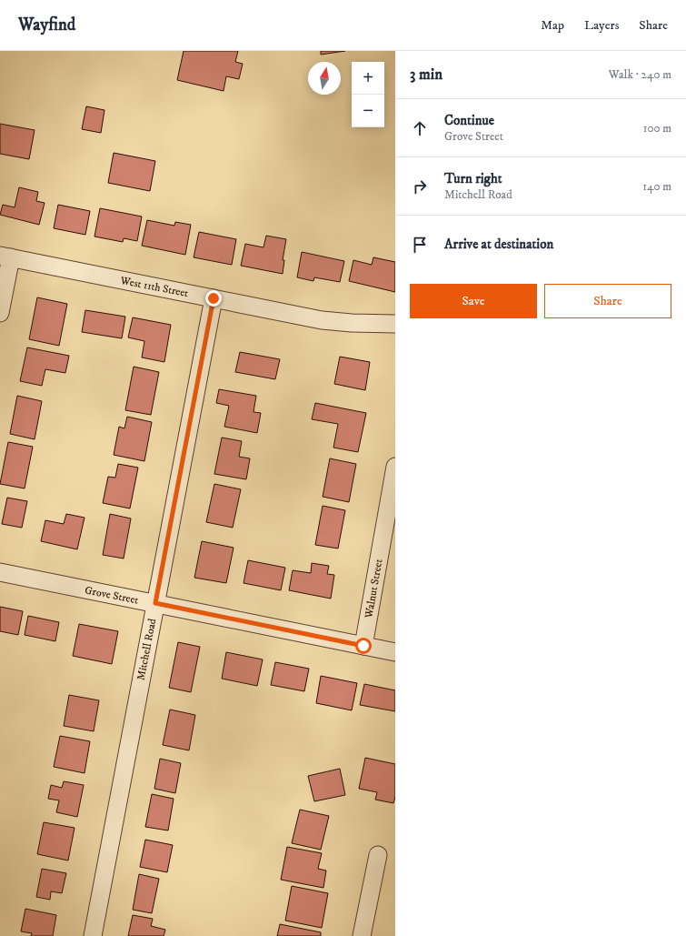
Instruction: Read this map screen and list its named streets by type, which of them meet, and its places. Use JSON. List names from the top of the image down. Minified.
{"streets":{"street":["West 11th Street","Walnut Street","Grove Street","Mitchell Road"]},"crossings":[["West 11th Street","Mitchell Road"],["Walnut Street","Grove Street"],["Grove Street","Mitchell Road"]],"north":"top","page":{"header":"Wayfind","nav":["Map","Layers","Share"],"heading":["3 min","Walk · 240 m"],"map_buttons":["+","−"],"list":[["Continue","Grove Street","100 m"],["Turn right","Mitchell Road","140 m"],"Arrive at destination"],"buttons":["Save","Share"]}}
